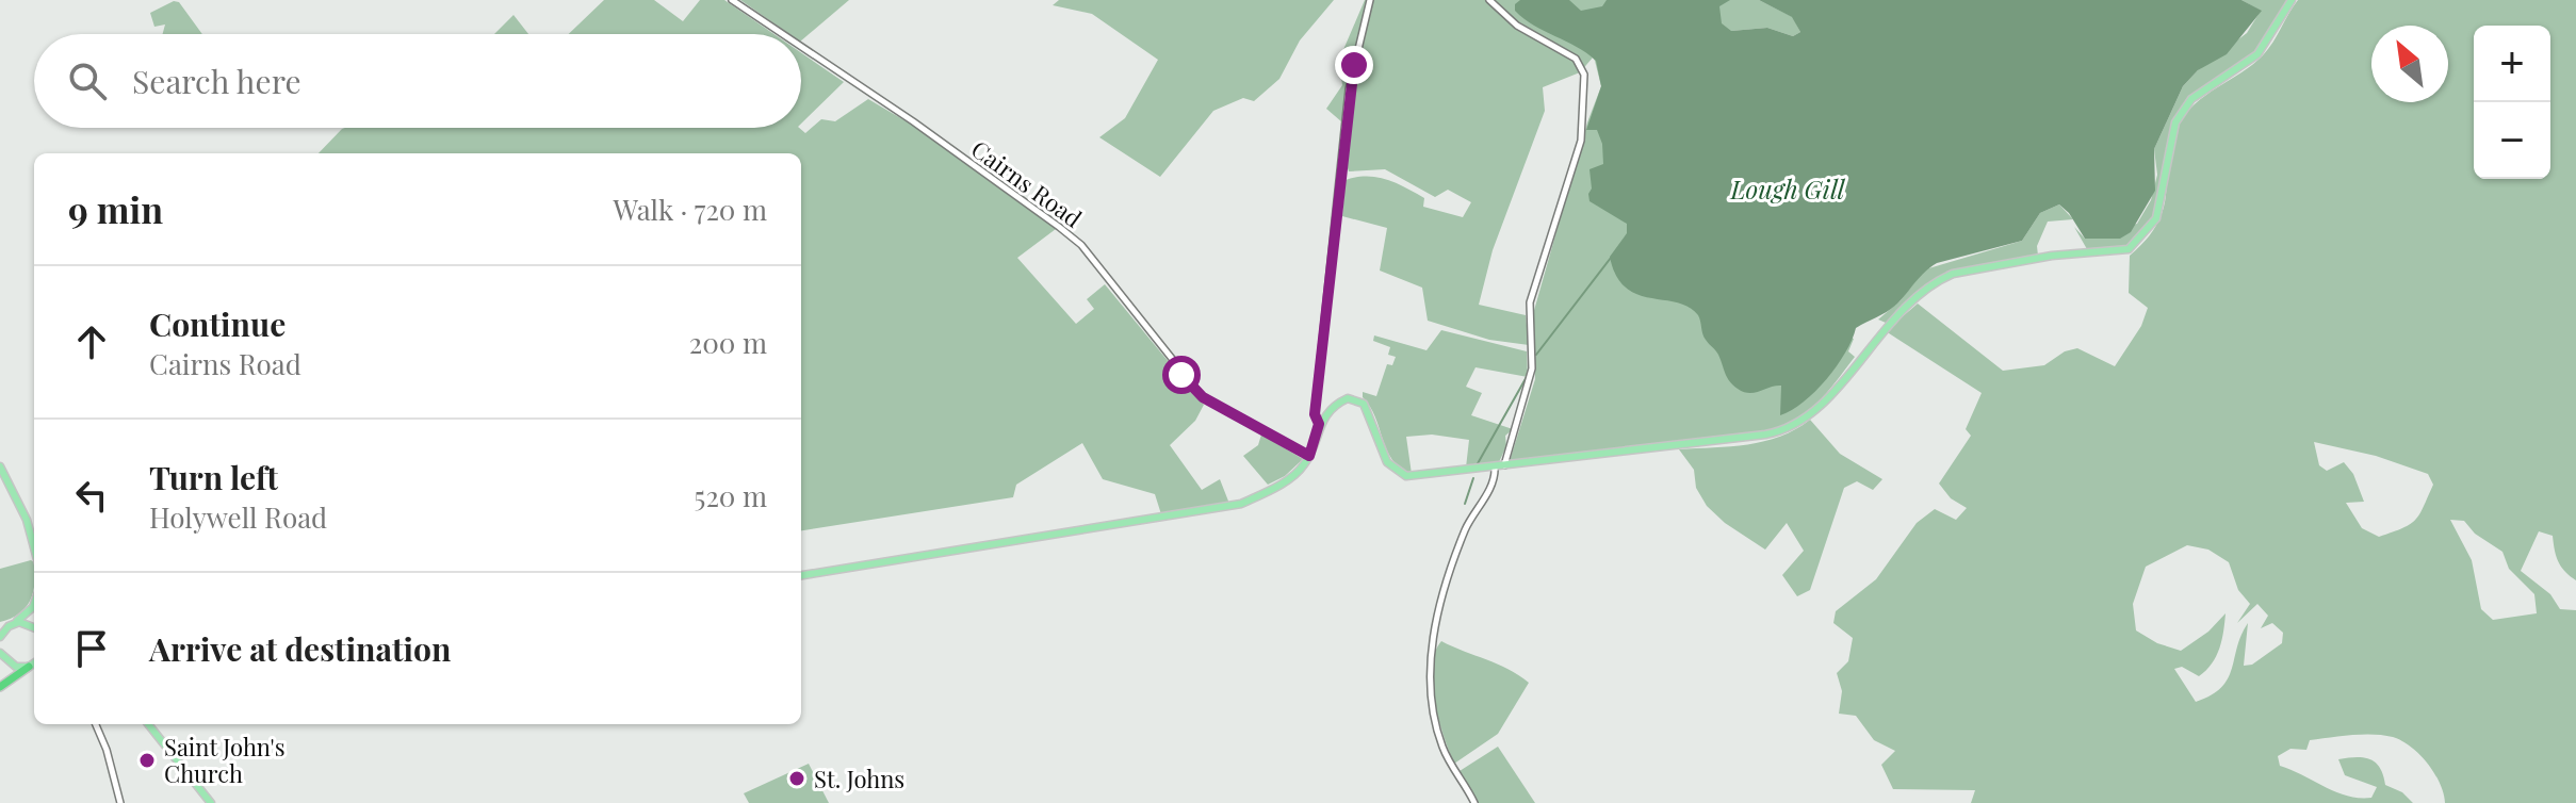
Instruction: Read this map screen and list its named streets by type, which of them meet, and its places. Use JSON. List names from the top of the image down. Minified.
{"streets":{"street":["Cairns Road"]},"water":["Lough Gill"],"places":["Saint John's Church","St. Johns"],"north":"top left","page":{"map_buttons":["+","−"],"search":"Search here","heading":["9 min","Walk · 720 m"],"list":[["Continue","Cairns Road","200 m"],["Turn left","Holywell Road","520 m"],"Arrive at destination"]}}
